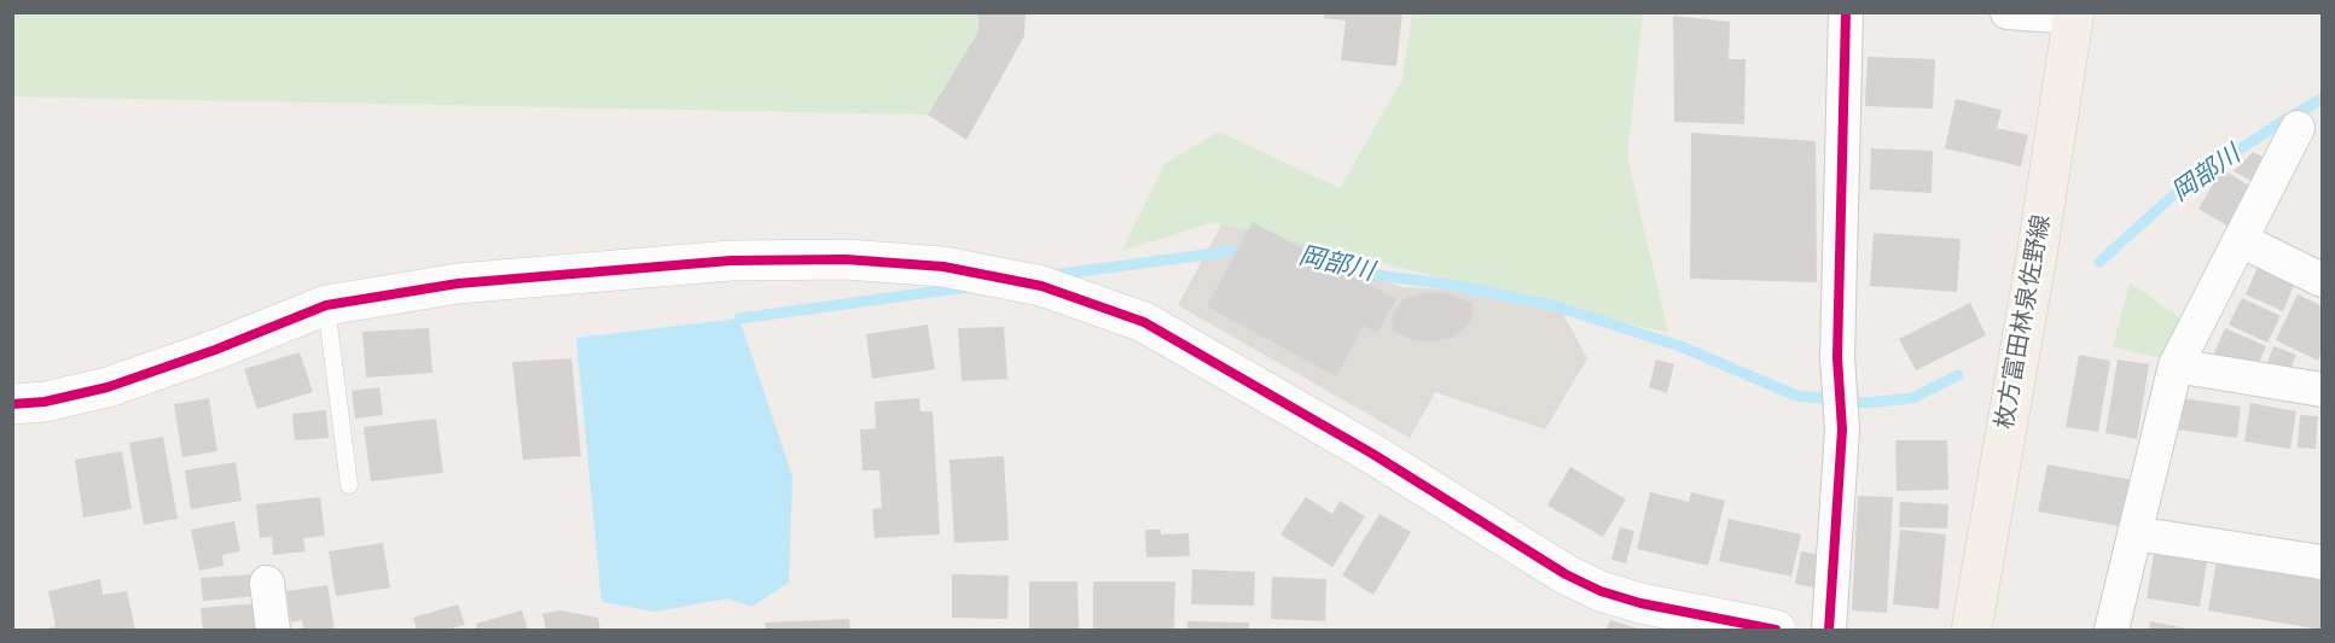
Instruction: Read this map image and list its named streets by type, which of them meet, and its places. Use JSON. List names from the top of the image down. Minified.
{"streets":{"main road":["枚方富田林泉佐野線"]},"water":["岡部川"]}
